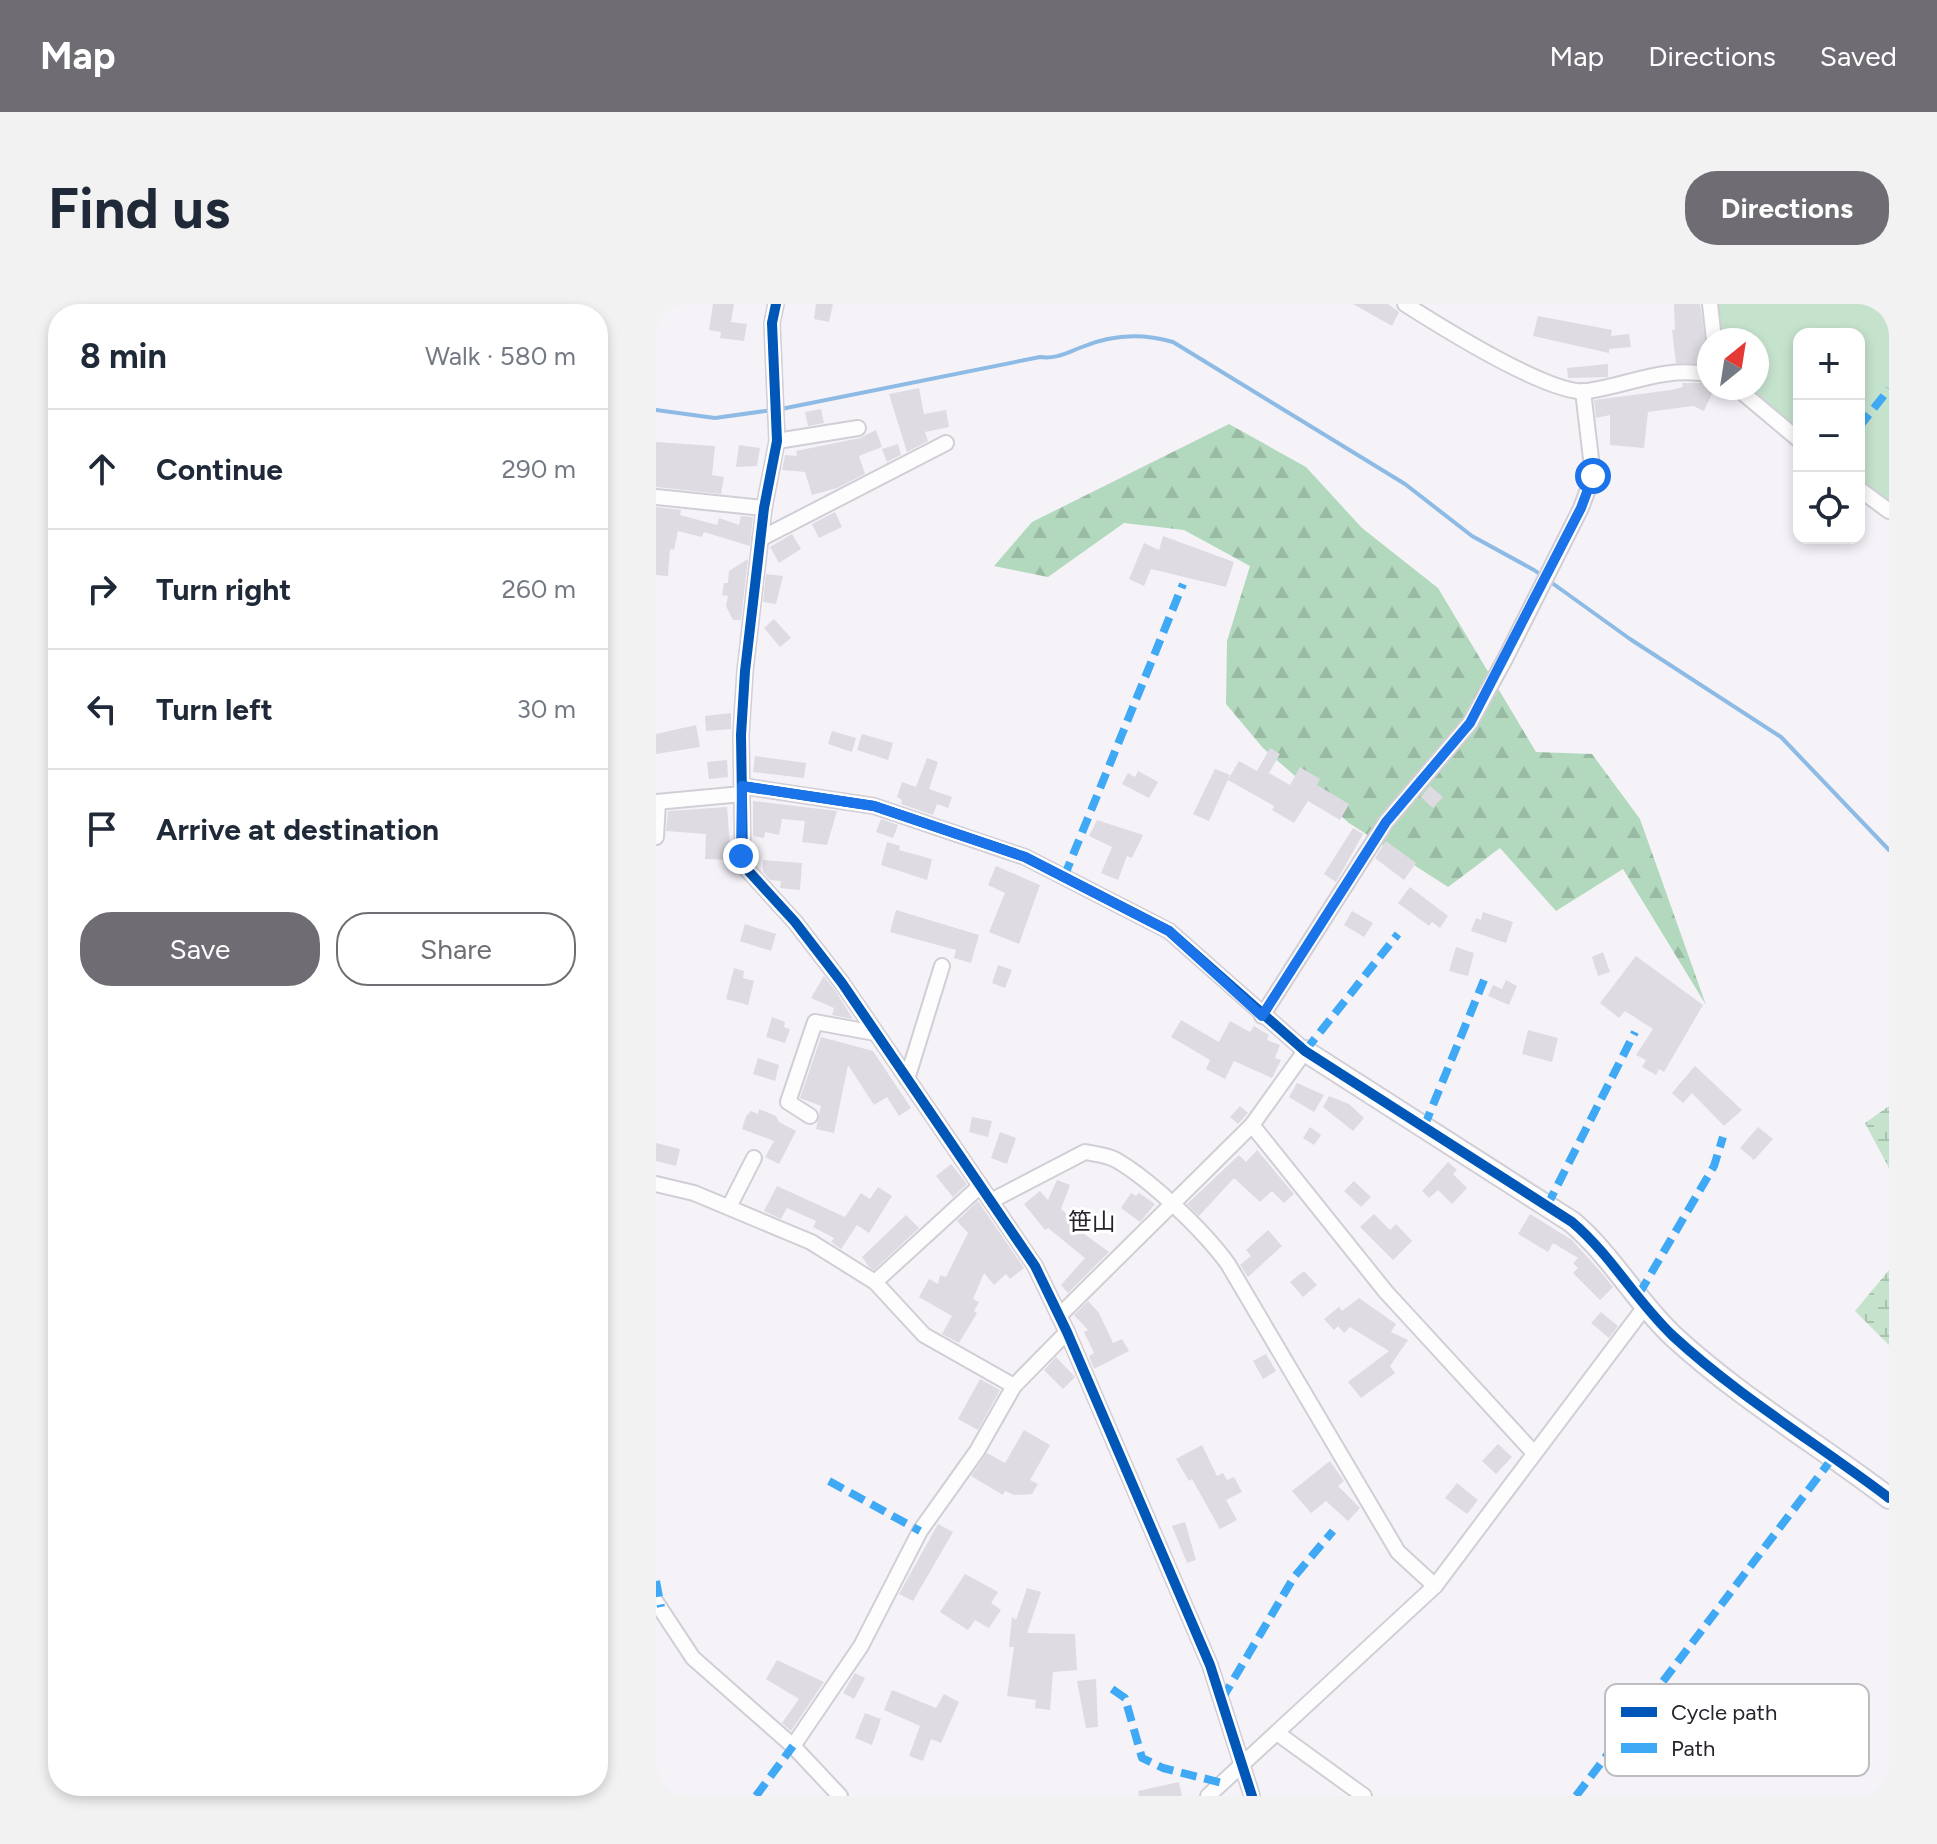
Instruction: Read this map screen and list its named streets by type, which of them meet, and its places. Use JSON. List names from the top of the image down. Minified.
{"districts":["笹山"],"legend":["Cycle path","Path"],"north":"top right","page":{"header":"Map","nav":["Map","Directions","Saved"],"buttons":["Directions",["Save","Share"]],"title":"Find us","heading":["8 min","Walk · 580 m"],"map_buttons":["+","−"],"list":[["Continue","290 m"],["Turn right","260 m"],["Turn left","30 m"],"Arrive at destination"]}}
